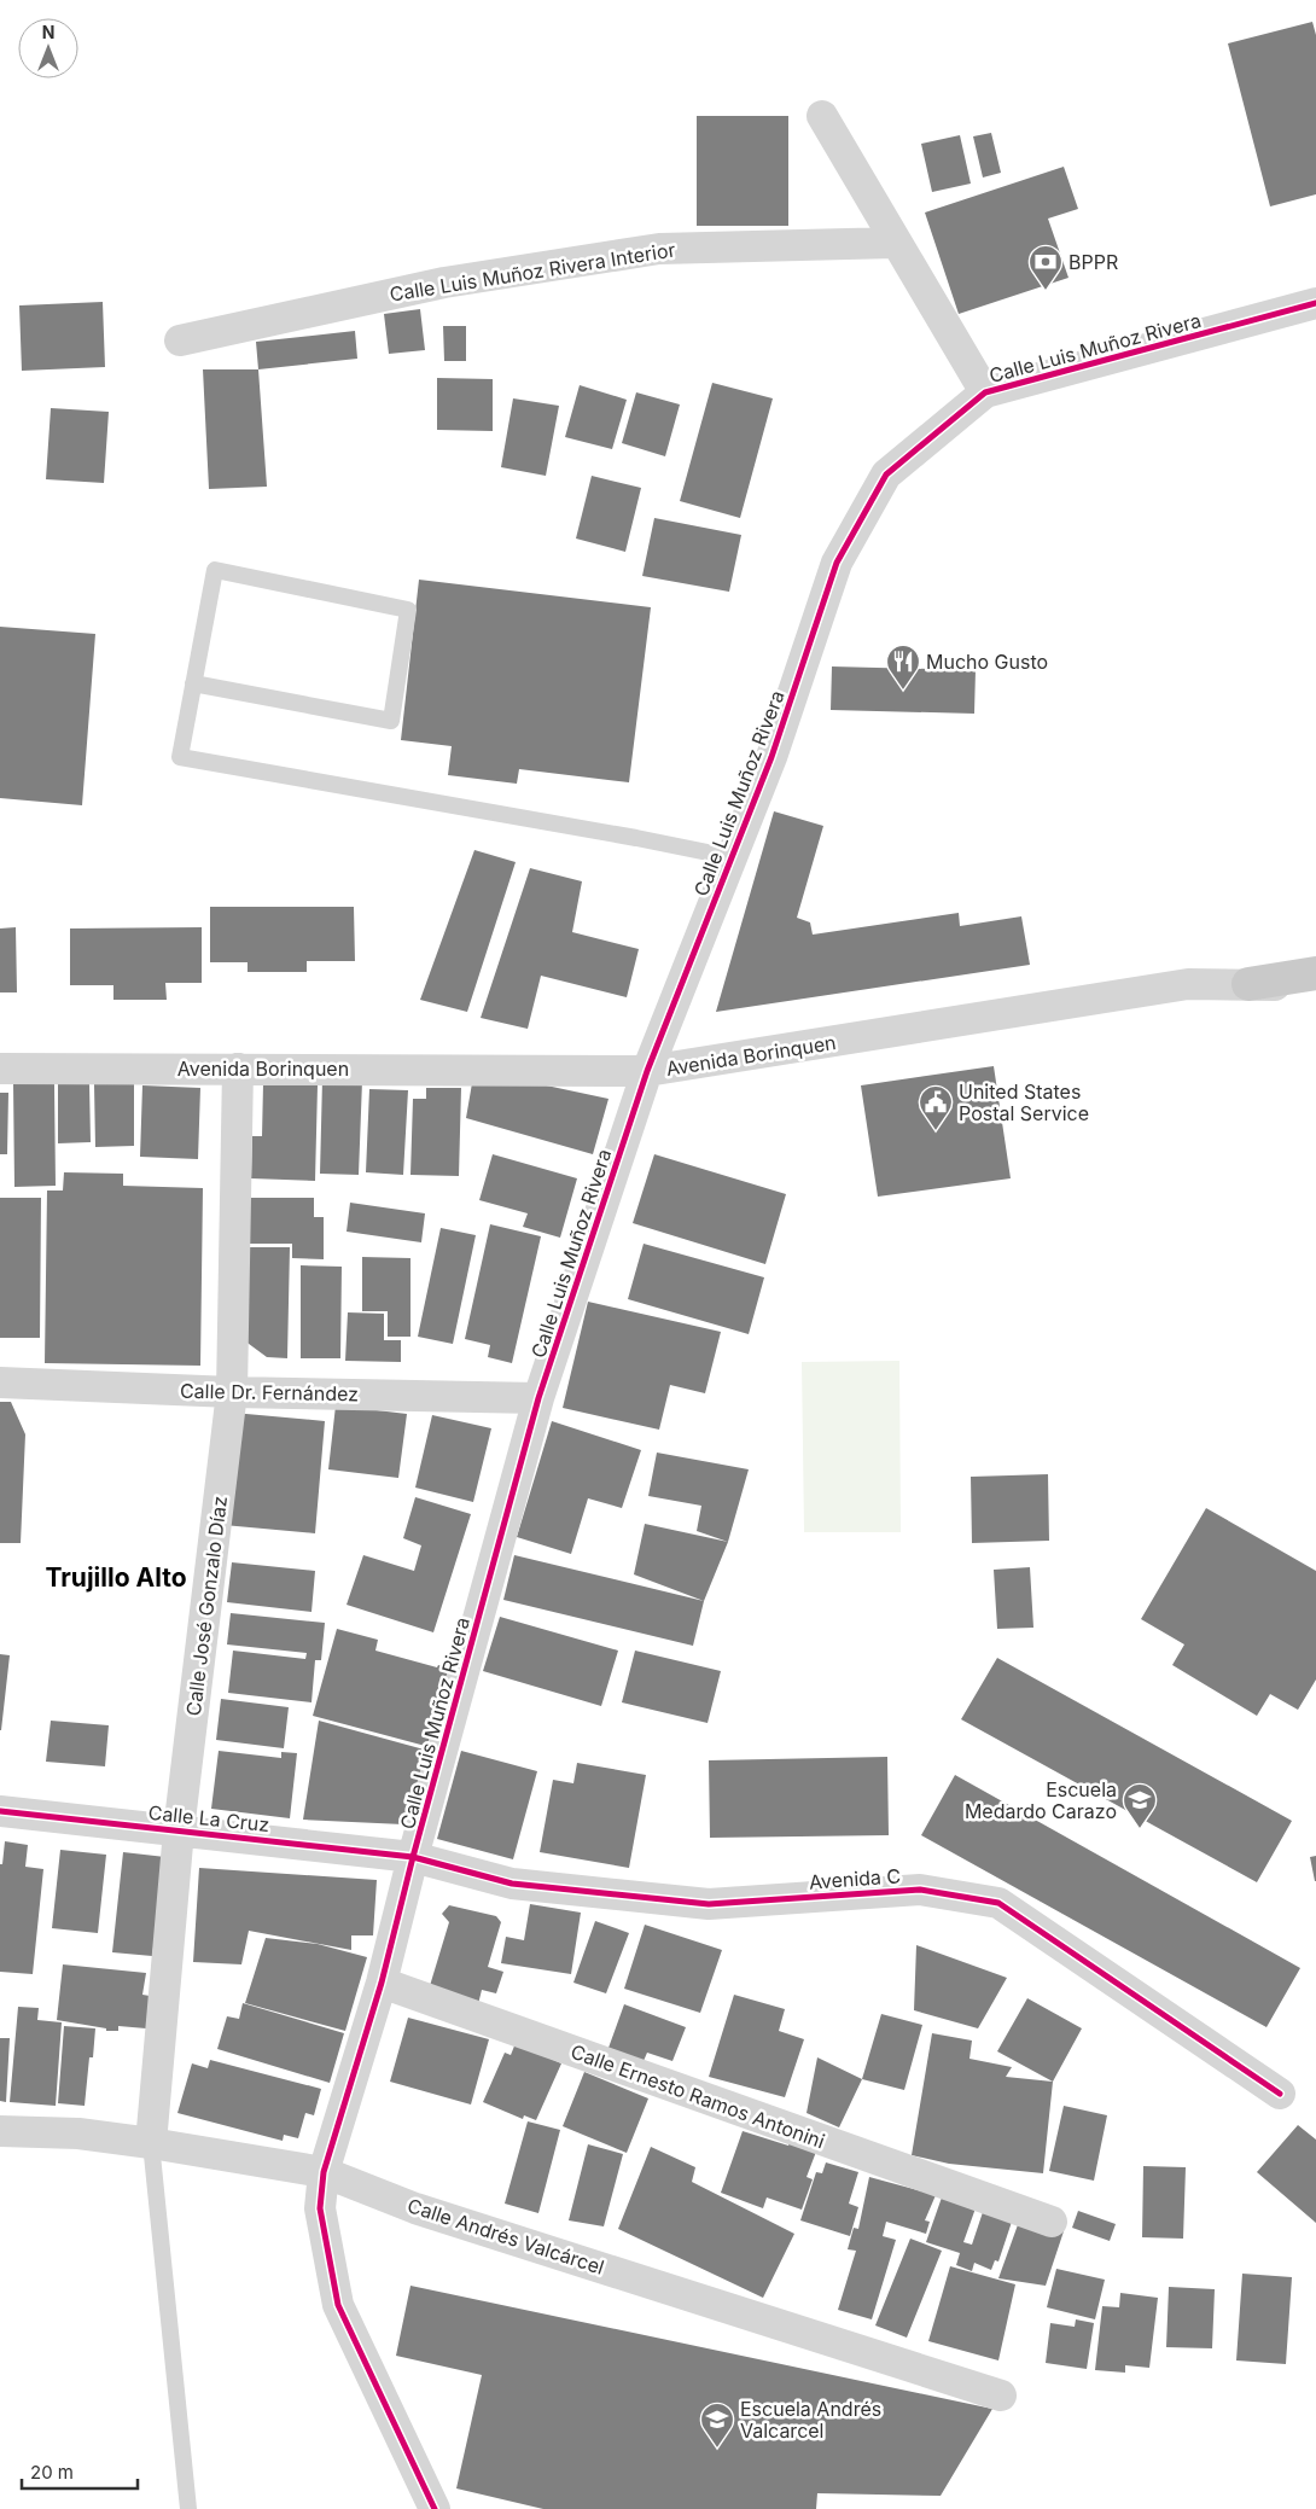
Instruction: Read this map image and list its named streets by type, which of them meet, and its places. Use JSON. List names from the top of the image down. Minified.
{"streets":{"street":["Calle Luis Muñoz Rivera Interior","Calle Luis Muñoz Rivera","Avenida Borinquen","Calle Dr. Fernández","Calle José Gonzalo Díaz","Calle La Cruz","Avenida C","Calle Ernesto Ramos Antonini","Calle Andrés Valcárcel"]},"crossings":[["Calle Luis Muñoz Rivera","Avenida Borinquen"],["Calle Luis Muñoz Rivera","Calle Dr. Fernández"],["Calle Luis Muñoz Rivera","Calle La Cruz"],["Calle Luis Muñoz Rivera","Avenida C"],["Calle Luis Muñoz Rivera","Calle Ernesto Ramos Antonini"],["Calle Luis Muñoz Rivera","Calle Andrés Valcárcel"],["Avenida Borinquen","Calle José Gonzalo Díaz"],["Calle Dr. Fernández","Calle José Gonzalo Díaz"],["Calle José Gonzalo Díaz","Calle La Cruz"],["Calle José Gonzalo Díaz","Calle Andrés Valcárcel"],["Calle La Cruz","Avenida C"]],"districts":["Trujillo Alto"],"places":{"bank":["BPPR"],"restaurant":["Mucho Gusto"],"public building":["United States Postal Service"],"school or university":["Escuela Medardo Carazo","Escuela Andrés Valcarcel"]},"scale_bar":"20 m","north":"top"}
